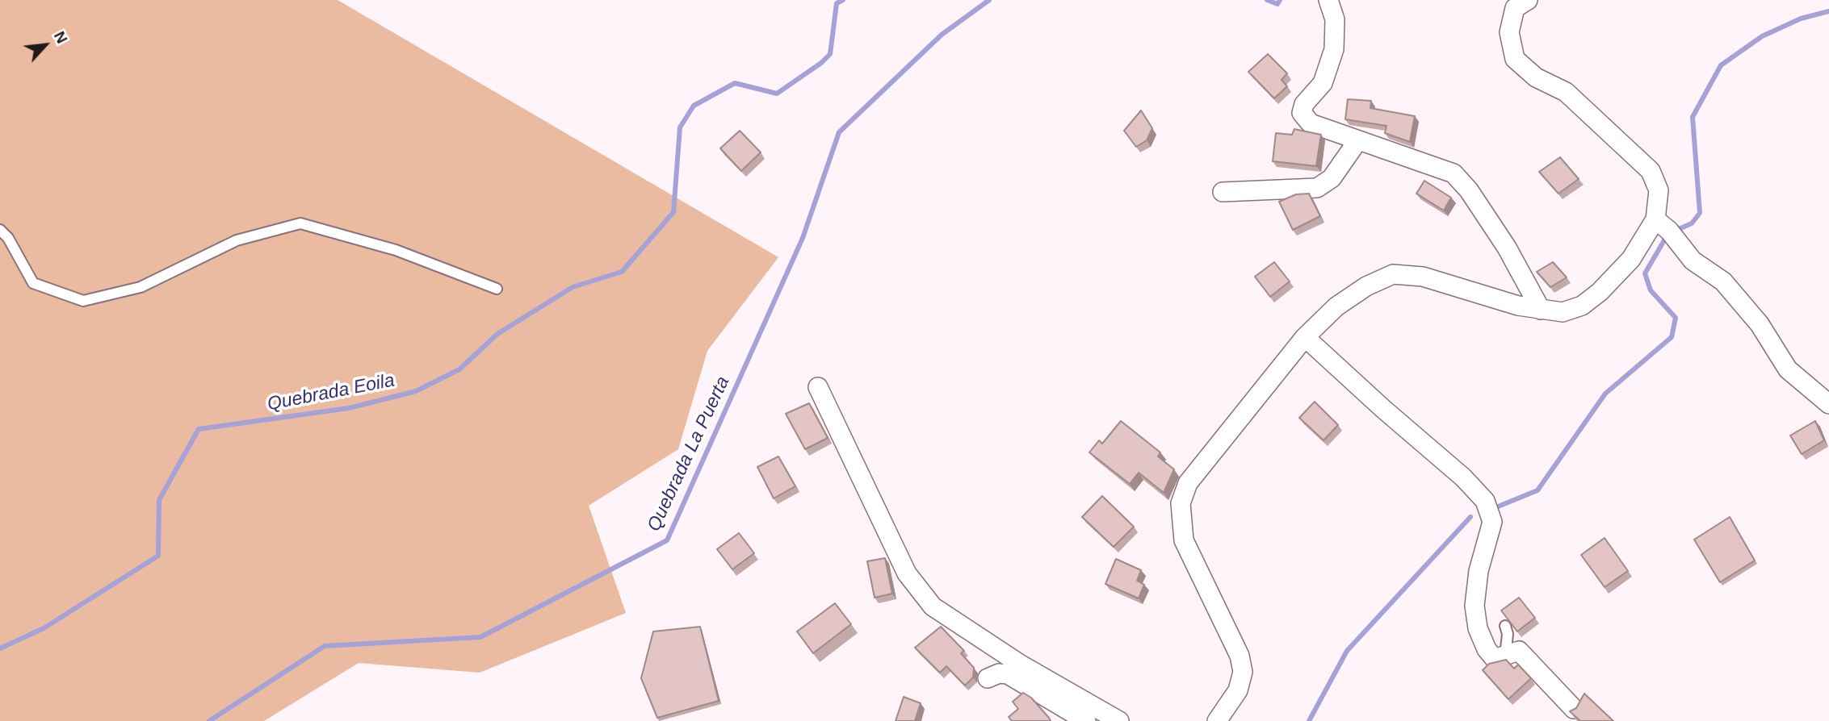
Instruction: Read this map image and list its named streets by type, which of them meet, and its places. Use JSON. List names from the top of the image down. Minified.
{"water":["Quebrada Eoila","Quebrada La Puerta"],"north":"top right"}
